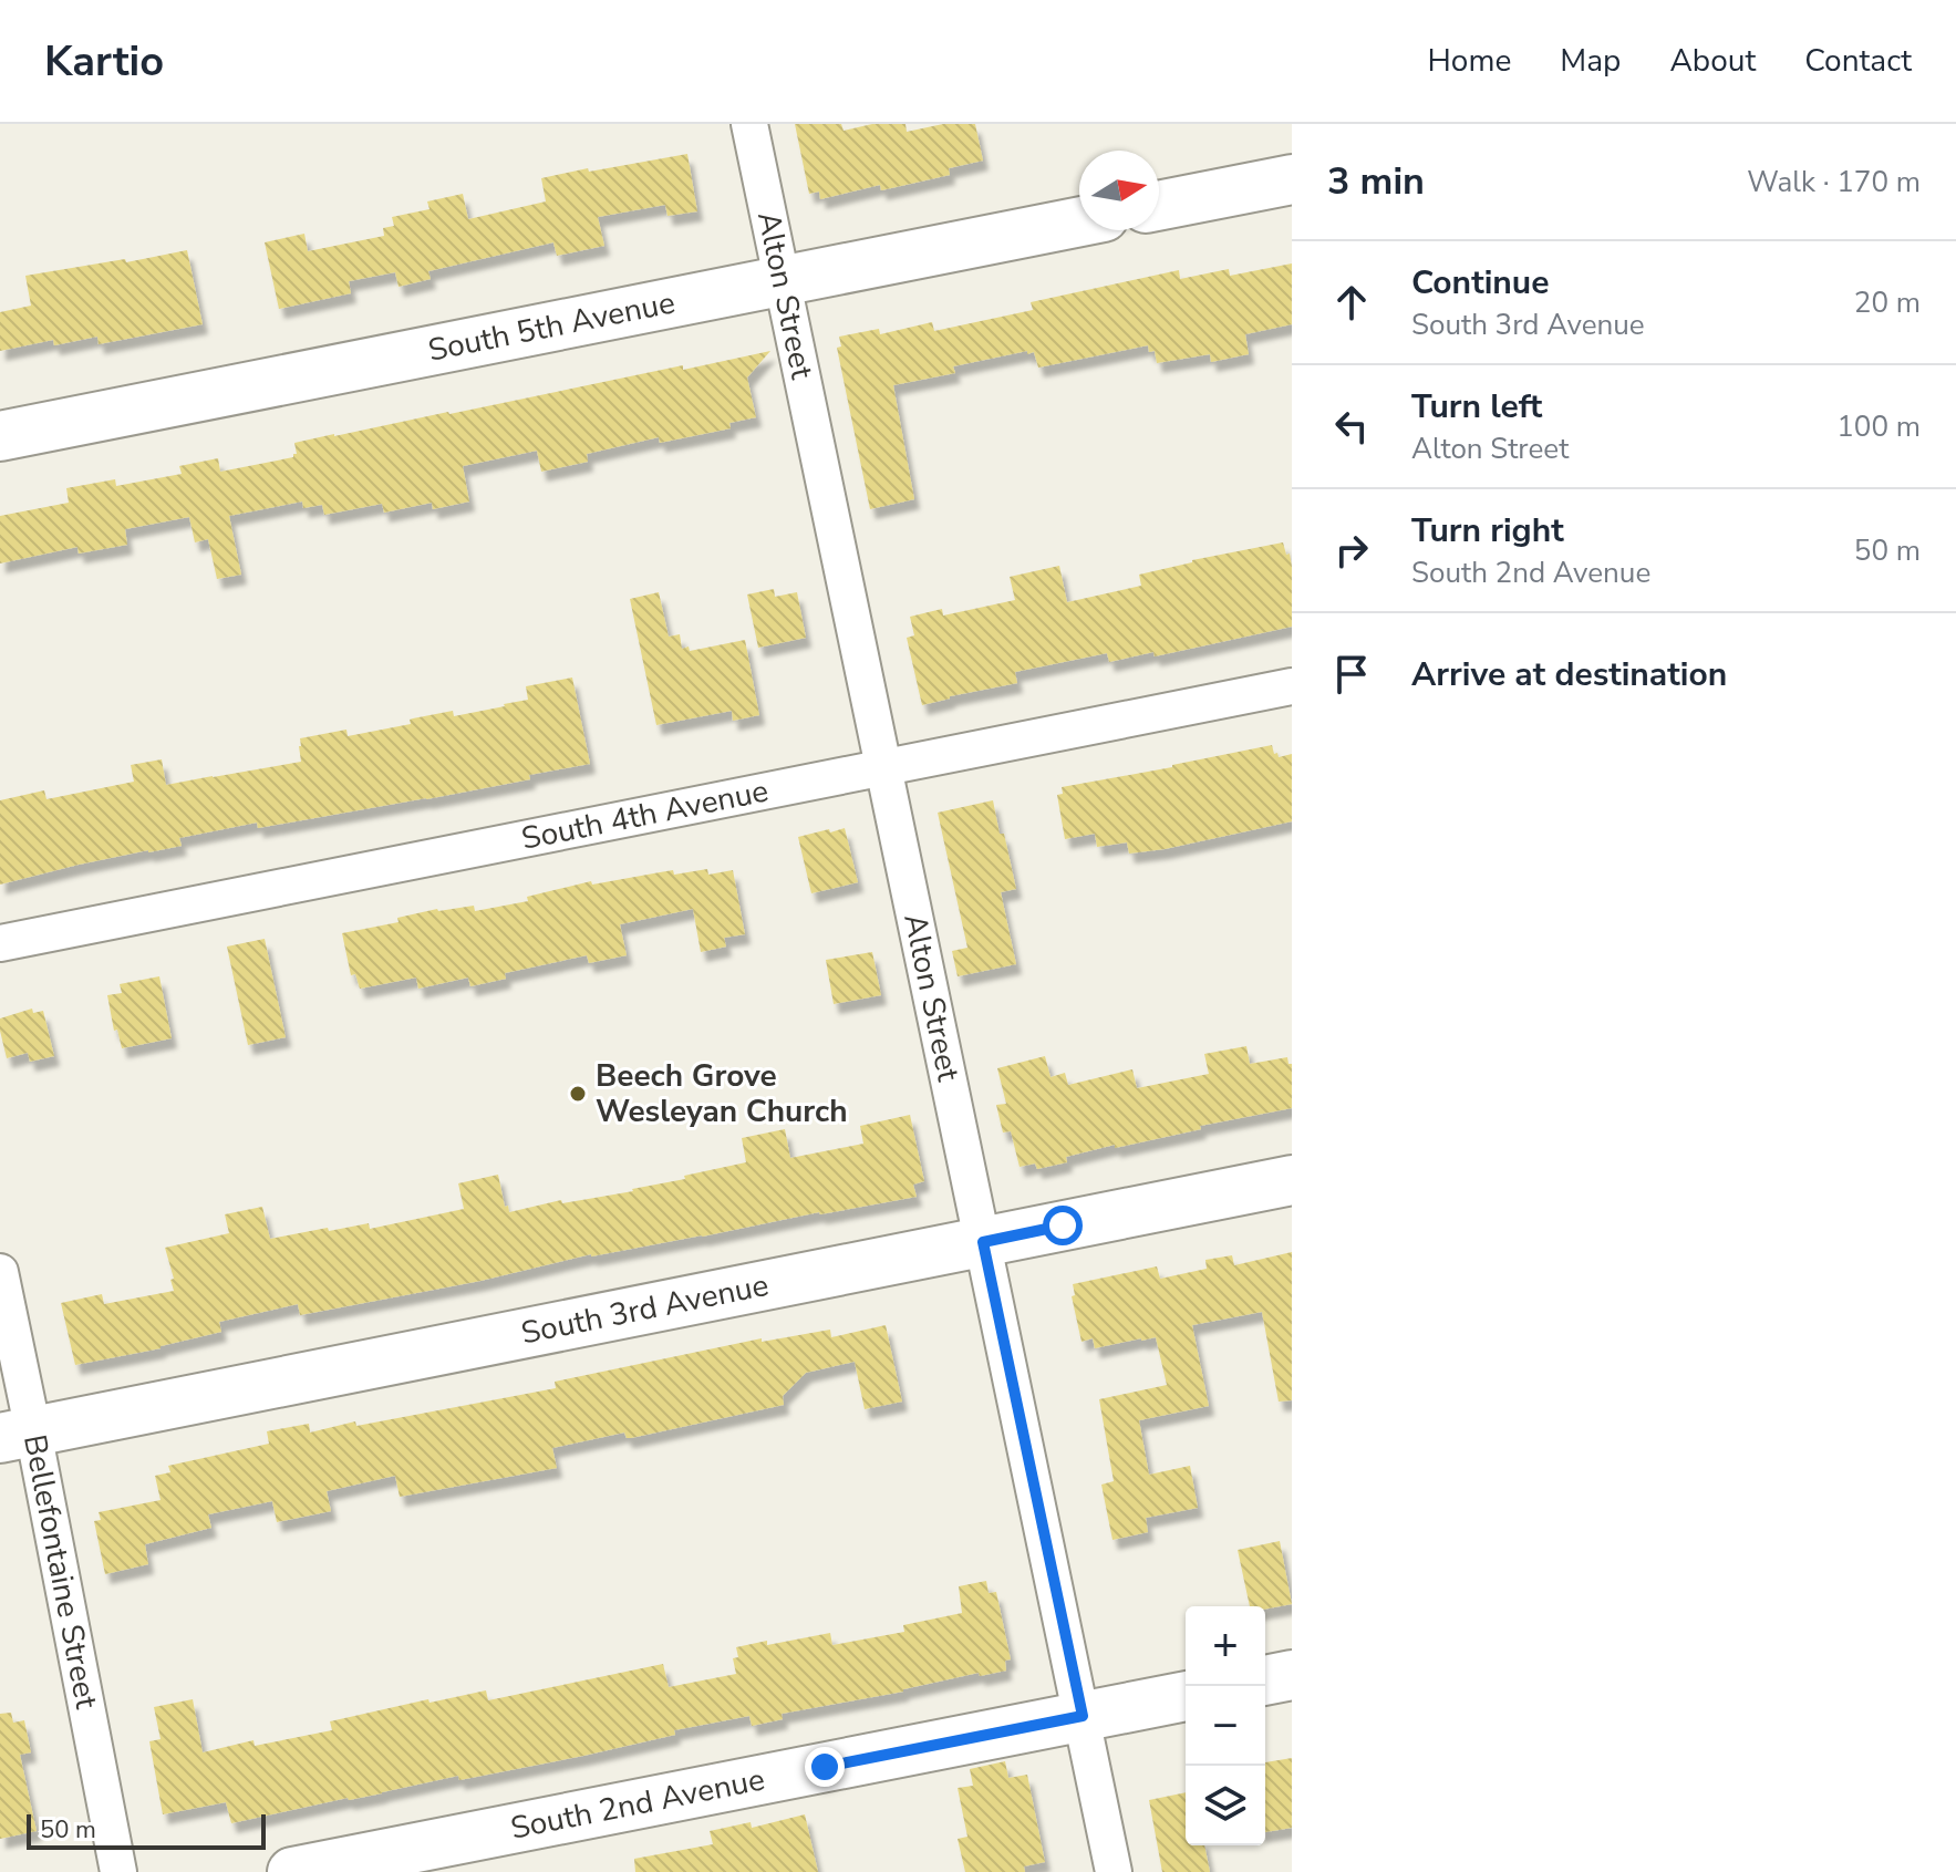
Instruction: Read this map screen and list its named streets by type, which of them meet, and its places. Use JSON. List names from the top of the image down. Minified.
{"streets":{"street":["Alton Street","South 5th Avenue","South 4th Avenue","South 3rd Avenue","Bellefontaine Street","South 2nd Avenue"]},"crossings":[["Alton Street","South 5th Avenue"],["Alton Street","South 4th Avenue"],["Alton Street","South 3rd Avenue"],["Alton Street","South 2nd Avenue"],["South 3rd Avenue","Bellefontaine Street"]],"places":["Beech Grove Wesleyan Church"],"scale_bar":"50 m","north":"right","page":{"header":"Kartio","nav":["Home","Map","About","Contact"],"heading":["3 min","Walk · 170 m"],"list":[["Continue","South 3rd Avenue","20 m"],["Turn left","Alton Street","100 m"],["Turn right","South 2nd Avenue","50 m"],"Arrive at destination"],"map_buttons":["+","−"],"scale":"50 m"}}
